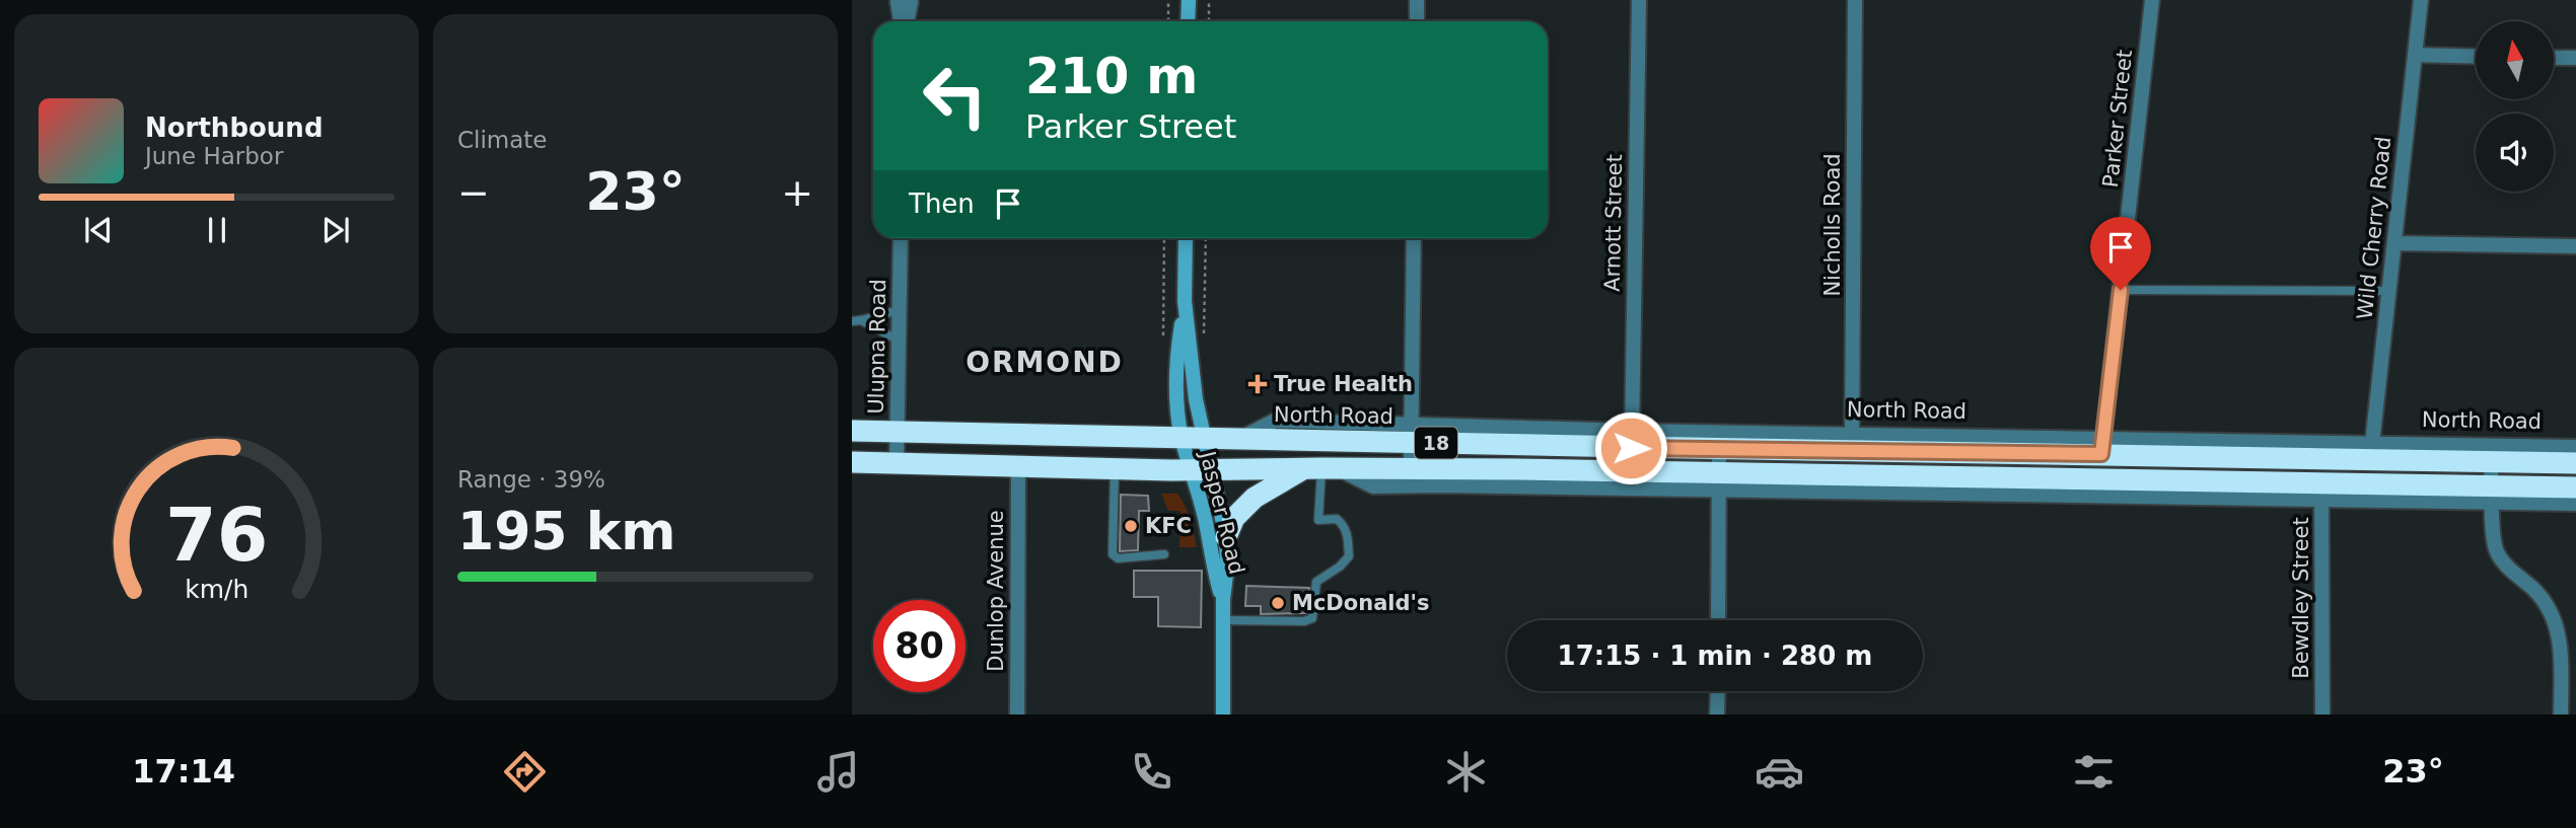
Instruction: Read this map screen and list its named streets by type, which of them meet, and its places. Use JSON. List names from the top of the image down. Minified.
{"streets":{"highway":["North Road","18"],"main road":["Jasper Road"],"street":["Parker Street","Arnott Street","Nicholls Road","Wild Cherry Road","Ulupna Road","Dunlop Avenue","Bewdley Street"]},"crossings":[["Parker Street","North Road"],["Parker Street","18"],["Arnott Street","North Road"],["Nicholls Road","North Road"],["Wild Cherry Road","North Road"],["Ulupna Road","North Road"],["Ulupna Road","18"],["North Road","Jasper Road"],["18","Jasper Road"],["18","Dunlop Avenue"],["18","Bewdley Street"]],"districts":["ORMOND"],"places":{"health":["True Health"],"other":["KFC","McDonald's"]},"north":"top","page":{"tile":["Climate",["Range · 39%","195 km"]],"turn":["210 m","Parker Street"],"song":["Northbound","June Harbor"],"heat":["−","23°","+"],"then":"Then","limit":"80","trip":"17:15 · 1 min · 280 m","tabs":["17:14","23°"],"gauge":["76","km/h"]}}
